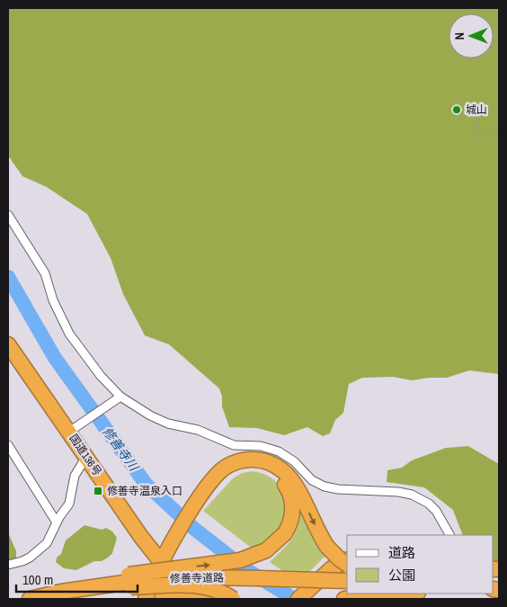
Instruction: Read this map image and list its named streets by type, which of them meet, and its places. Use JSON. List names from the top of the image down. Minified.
{"streets":{"highway":["国道136号","修善寺道路"]},"water":["修善寺川"],"places":{"other":["城山"],"transit":["修善寺温泉入口"]},"legend":["道路","公園"],"scale_bar":"100 m","north":"left"}
